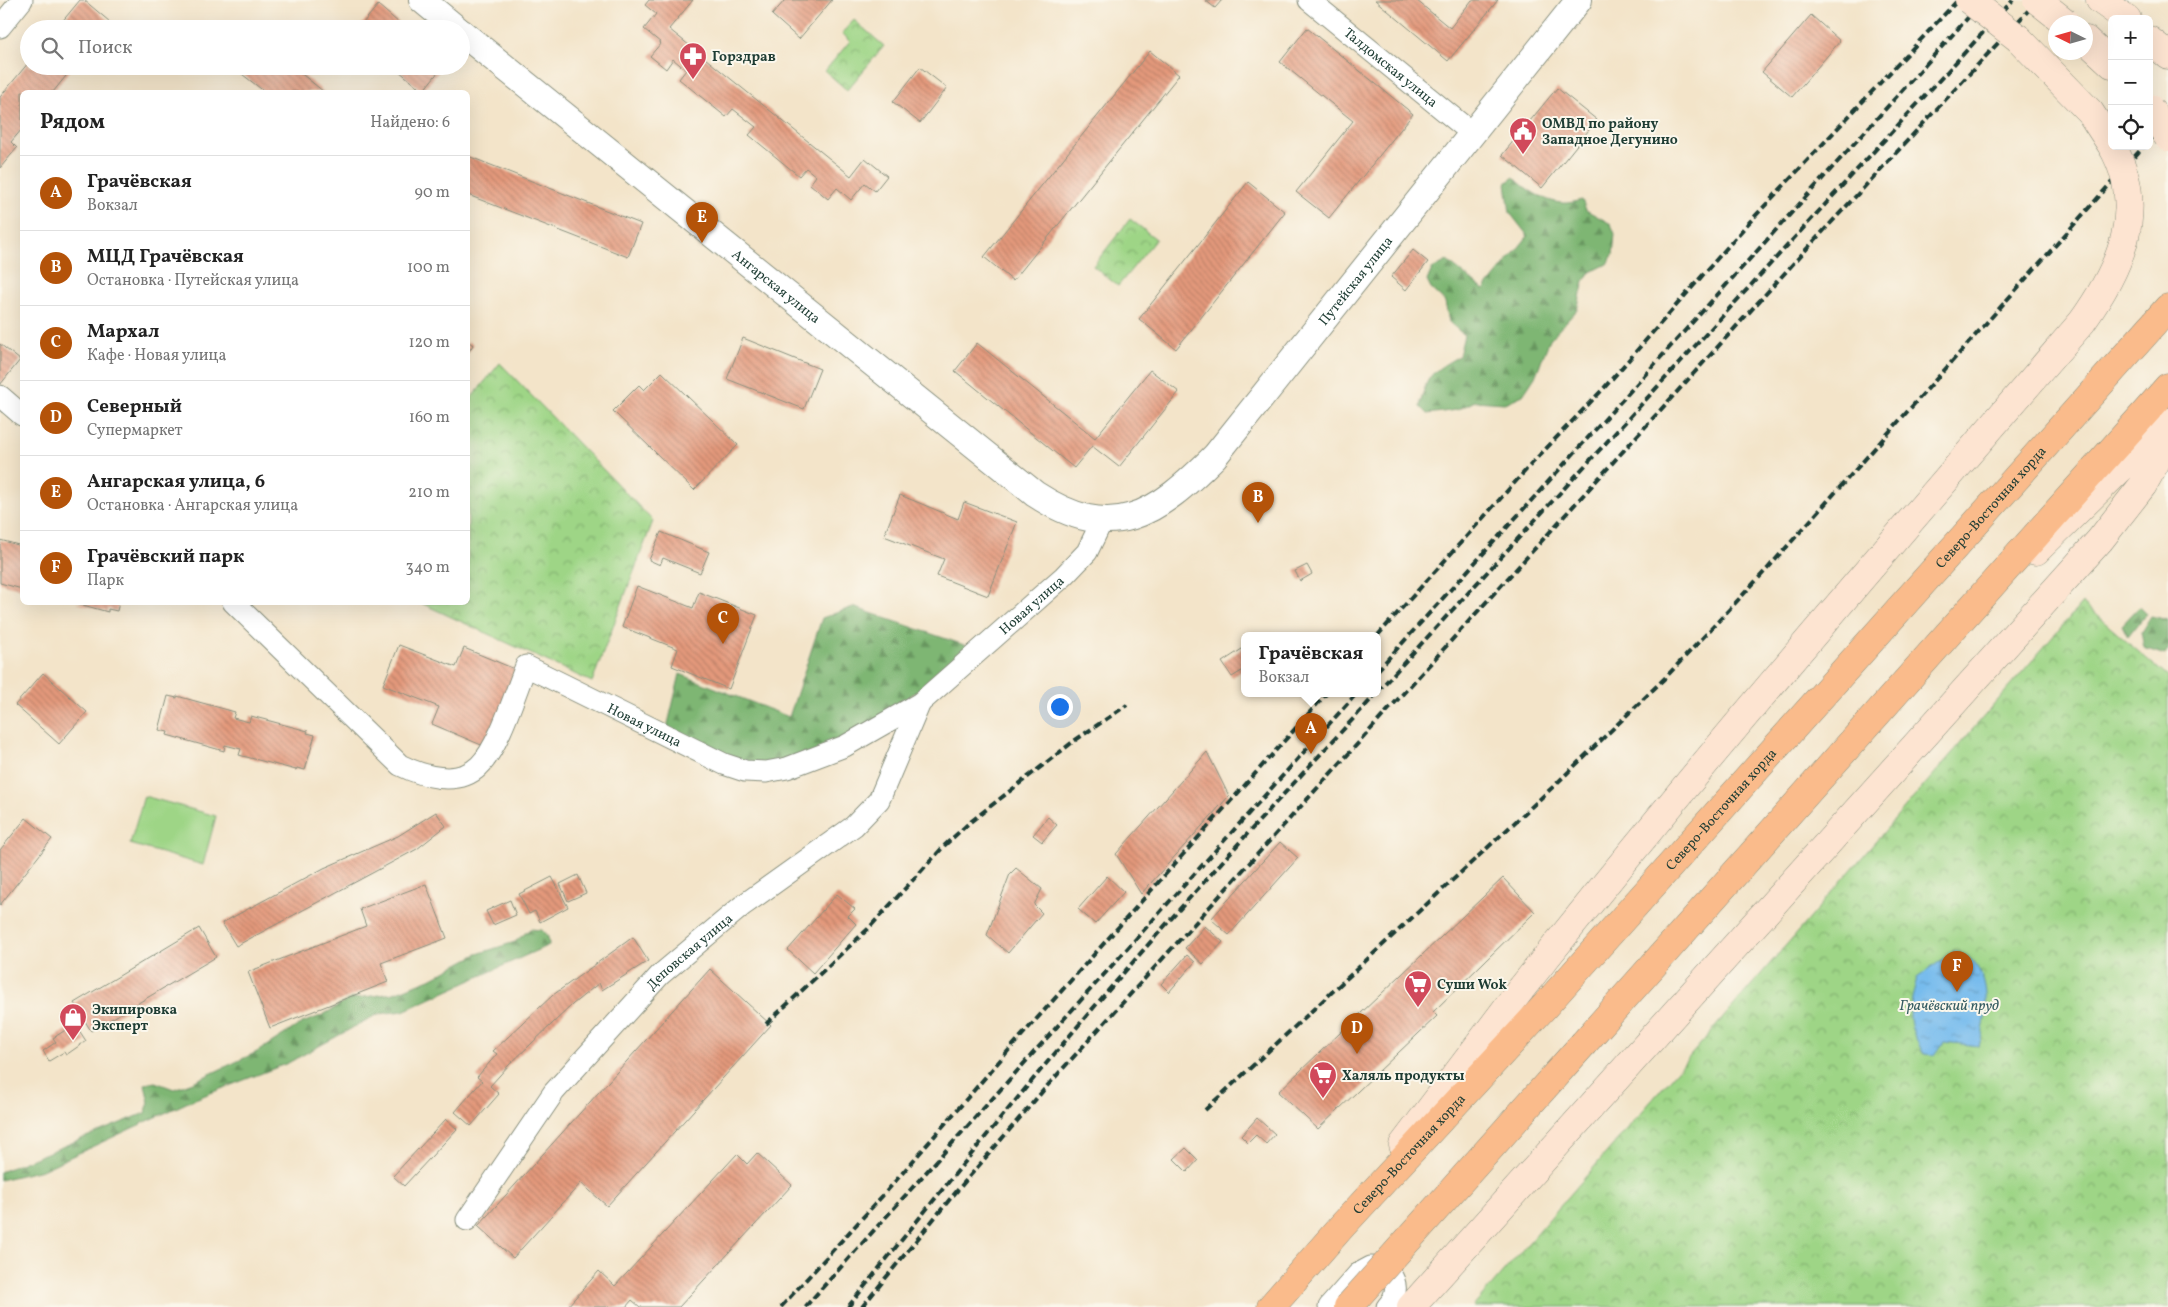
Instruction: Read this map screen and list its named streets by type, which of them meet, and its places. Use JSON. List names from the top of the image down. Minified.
{"streets":{"main road":["Северо-Восточная хорда"],"street":["Талдомская улица","Путейская улица","Ангарская улица","Новая улица","Деповская улица"]},"crossings":[["Талдомская улица","Путейская улица"],["Путейская улица","Ангарская улица"],["Путейская улица","Новая улица"],["Ангарская улица","Новая улица"],["Новая улица","Деповская улица"]],"water":["Грачёвский пруд"],"places":{"pharmacy":["Горздрав"],"public building":["ОМВД по району Западное Дегунино"],"supermarket":["Суши Wok","Халяль продукты"],"shop":["Экипировка Эксперт"]},"north":"left","page":{"map_buttons":["+","−"],"search":"Поиск","heading":["Рядом","Найдено: 6"],"list":[{"mark":"A","name":"Грачёвская","note":"Вокзал","value":"90 m"},{"mark":"B","name":"МЦД Грачёвская","note":"Остановка · Путейская улица","value":"100 m"},{"mark":"C","name":"Мархал","note":"Кафе · Новая улица","value":"120 m"},{"mark":"D","name":"Северный","note":"Супермаркет","value":"160 m"},{"mark":"E","name":"Ангарская улица, 6","note":"Остановка · Ангарская улица","value":"210 m"},{"mark":"F","name":"Грачёвский парк","note":"Парк","value":"340 m"}],"pins":["E","B","C","A","F","D"],"popup":["Грачёвская","Вокзал"]}}
